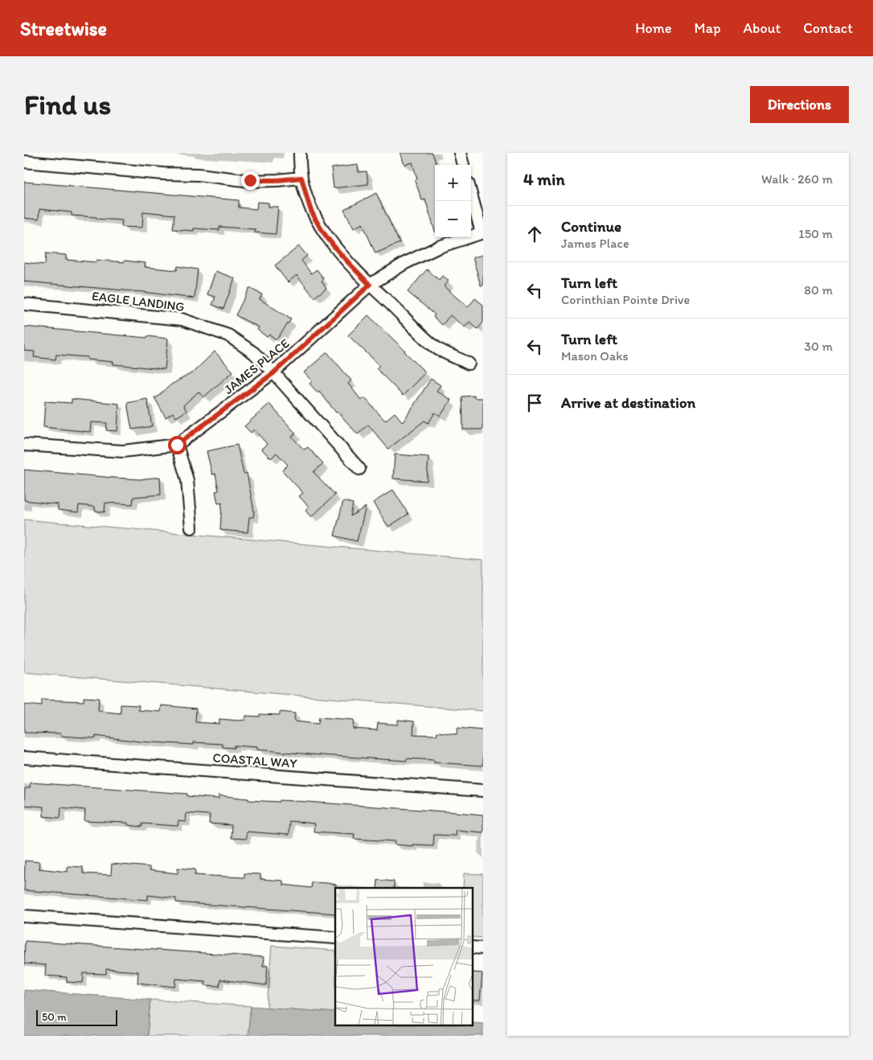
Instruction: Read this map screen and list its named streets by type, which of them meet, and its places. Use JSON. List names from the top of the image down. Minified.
{"streets":{"street":["EAGLE LANDING","JAMES PLACE","COASTAL WAY"]},"crossings":[["EAGLE LANDING","JAMES PLACE"]],"scale_bar":"50 m","page":{"header":"Streetwise","nav":["Home","Map","About","Contact"],"buttons":"Directions","title":"Find us","heading":["4 min","Walk · 260 m"],"map_buttons":["+","−"],"list":[["Continue","James Place","150 m"],["Turn left","Corinthian Pointe Drive","80 m"],["Turn left","Mason Oaks","30 m"],"Arrive at destination"],"scale":"50 m"}}
